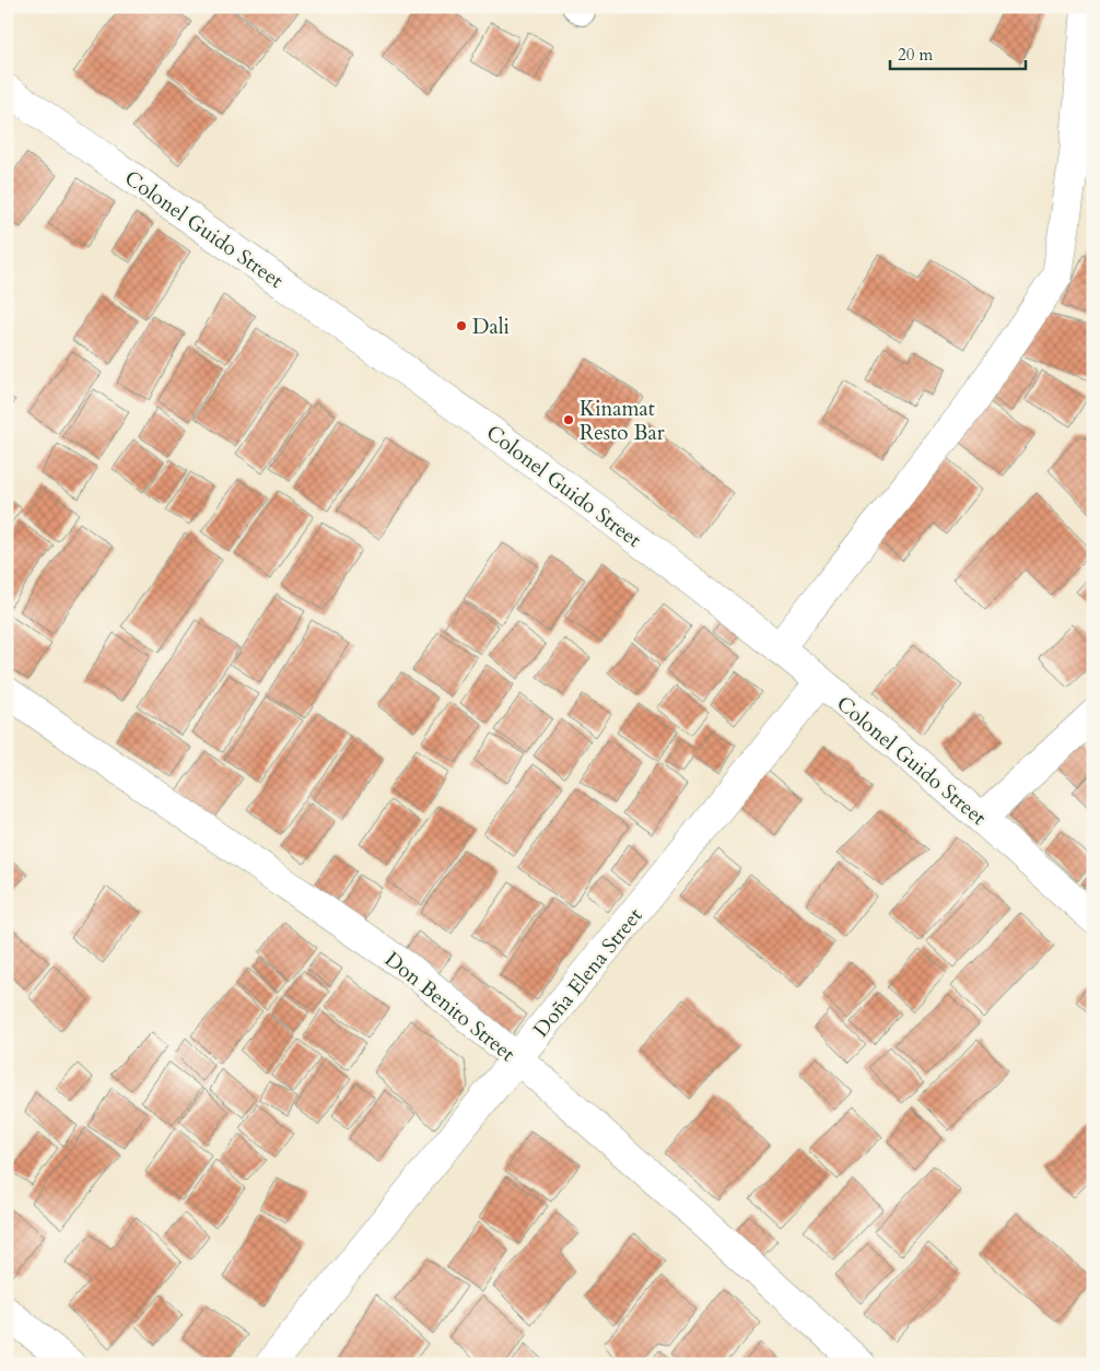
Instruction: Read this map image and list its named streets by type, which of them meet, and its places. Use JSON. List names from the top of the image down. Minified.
{"streets":{"street":["Colonel Guido Street","Doña Elena Street","Don Benito Street"]},"crossings":[["Colonel Guido Street","Doña Elena Street"],["Doña Elena Street","Don Benito Street"]],"places":["Dali","Kinamat Resto Bar"],"scale_bar":"20 m"}
